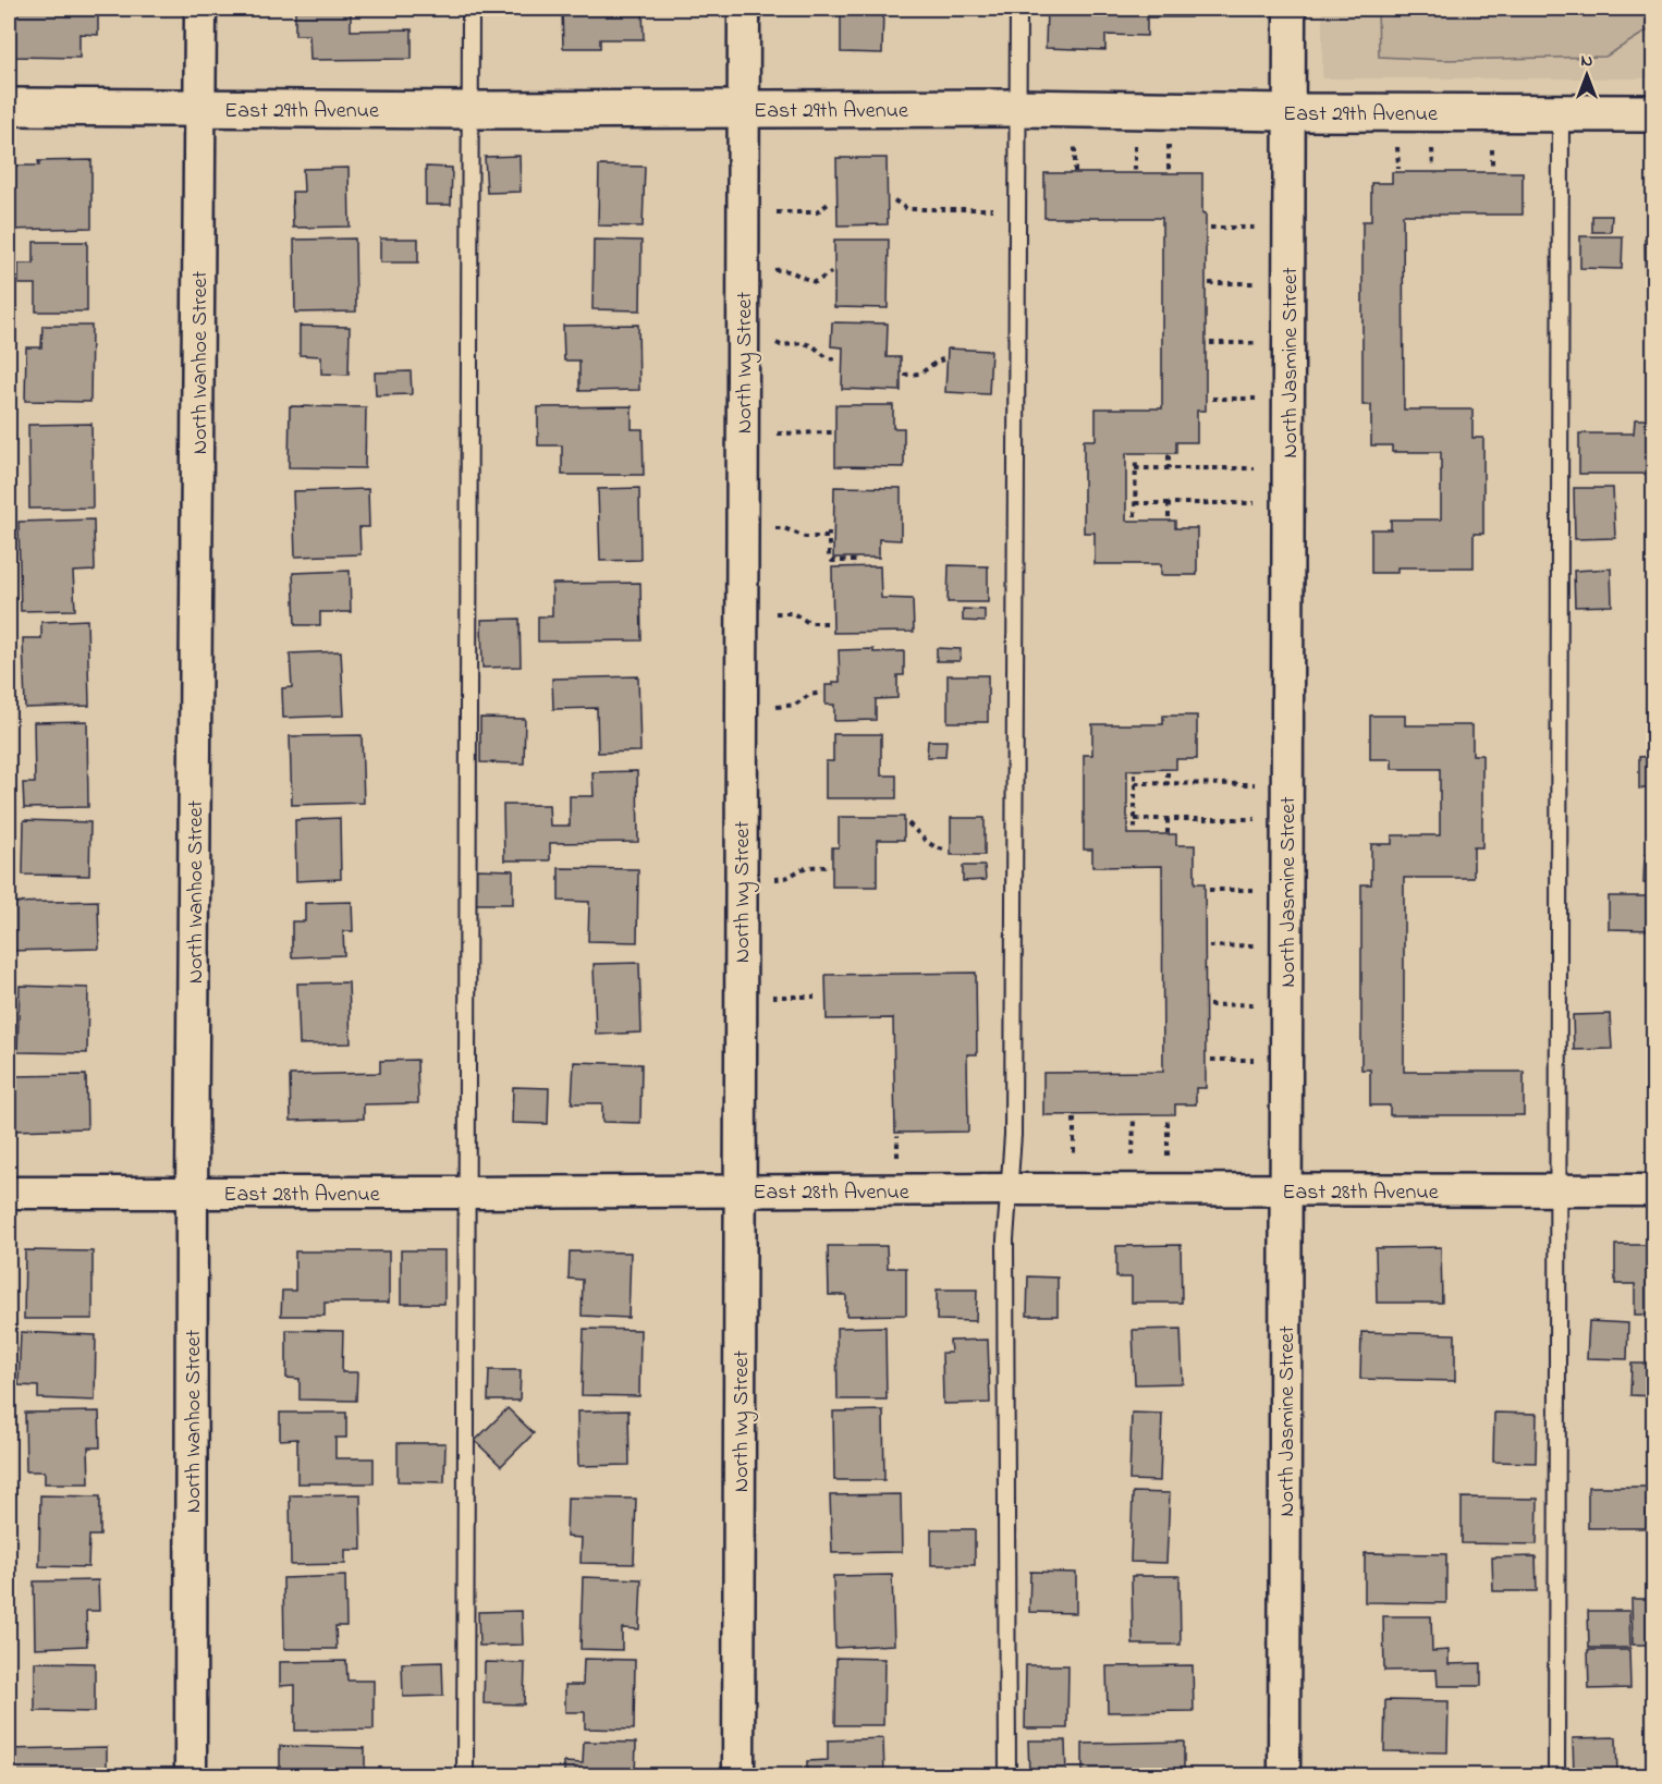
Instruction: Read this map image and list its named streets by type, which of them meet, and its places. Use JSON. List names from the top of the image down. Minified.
{"streets":{"street":["East 29th Avenue","North Ivanhoe Street","North Ivy Street","North Jasmine Street","East 28th Avenue"]},"crossings":[["East 29th Avenue","North Ivanhoe Street"],["East 29th Avenue","North Ivy Street"],["East 29th Avenue","North Jasmine Street"],["North Ivanhoe Street","East 28th Avenue"],["North Ivy Street","East 28th Avenue"],["North Jasmine Street","East 28th Avenue"]],"north":"top"}
